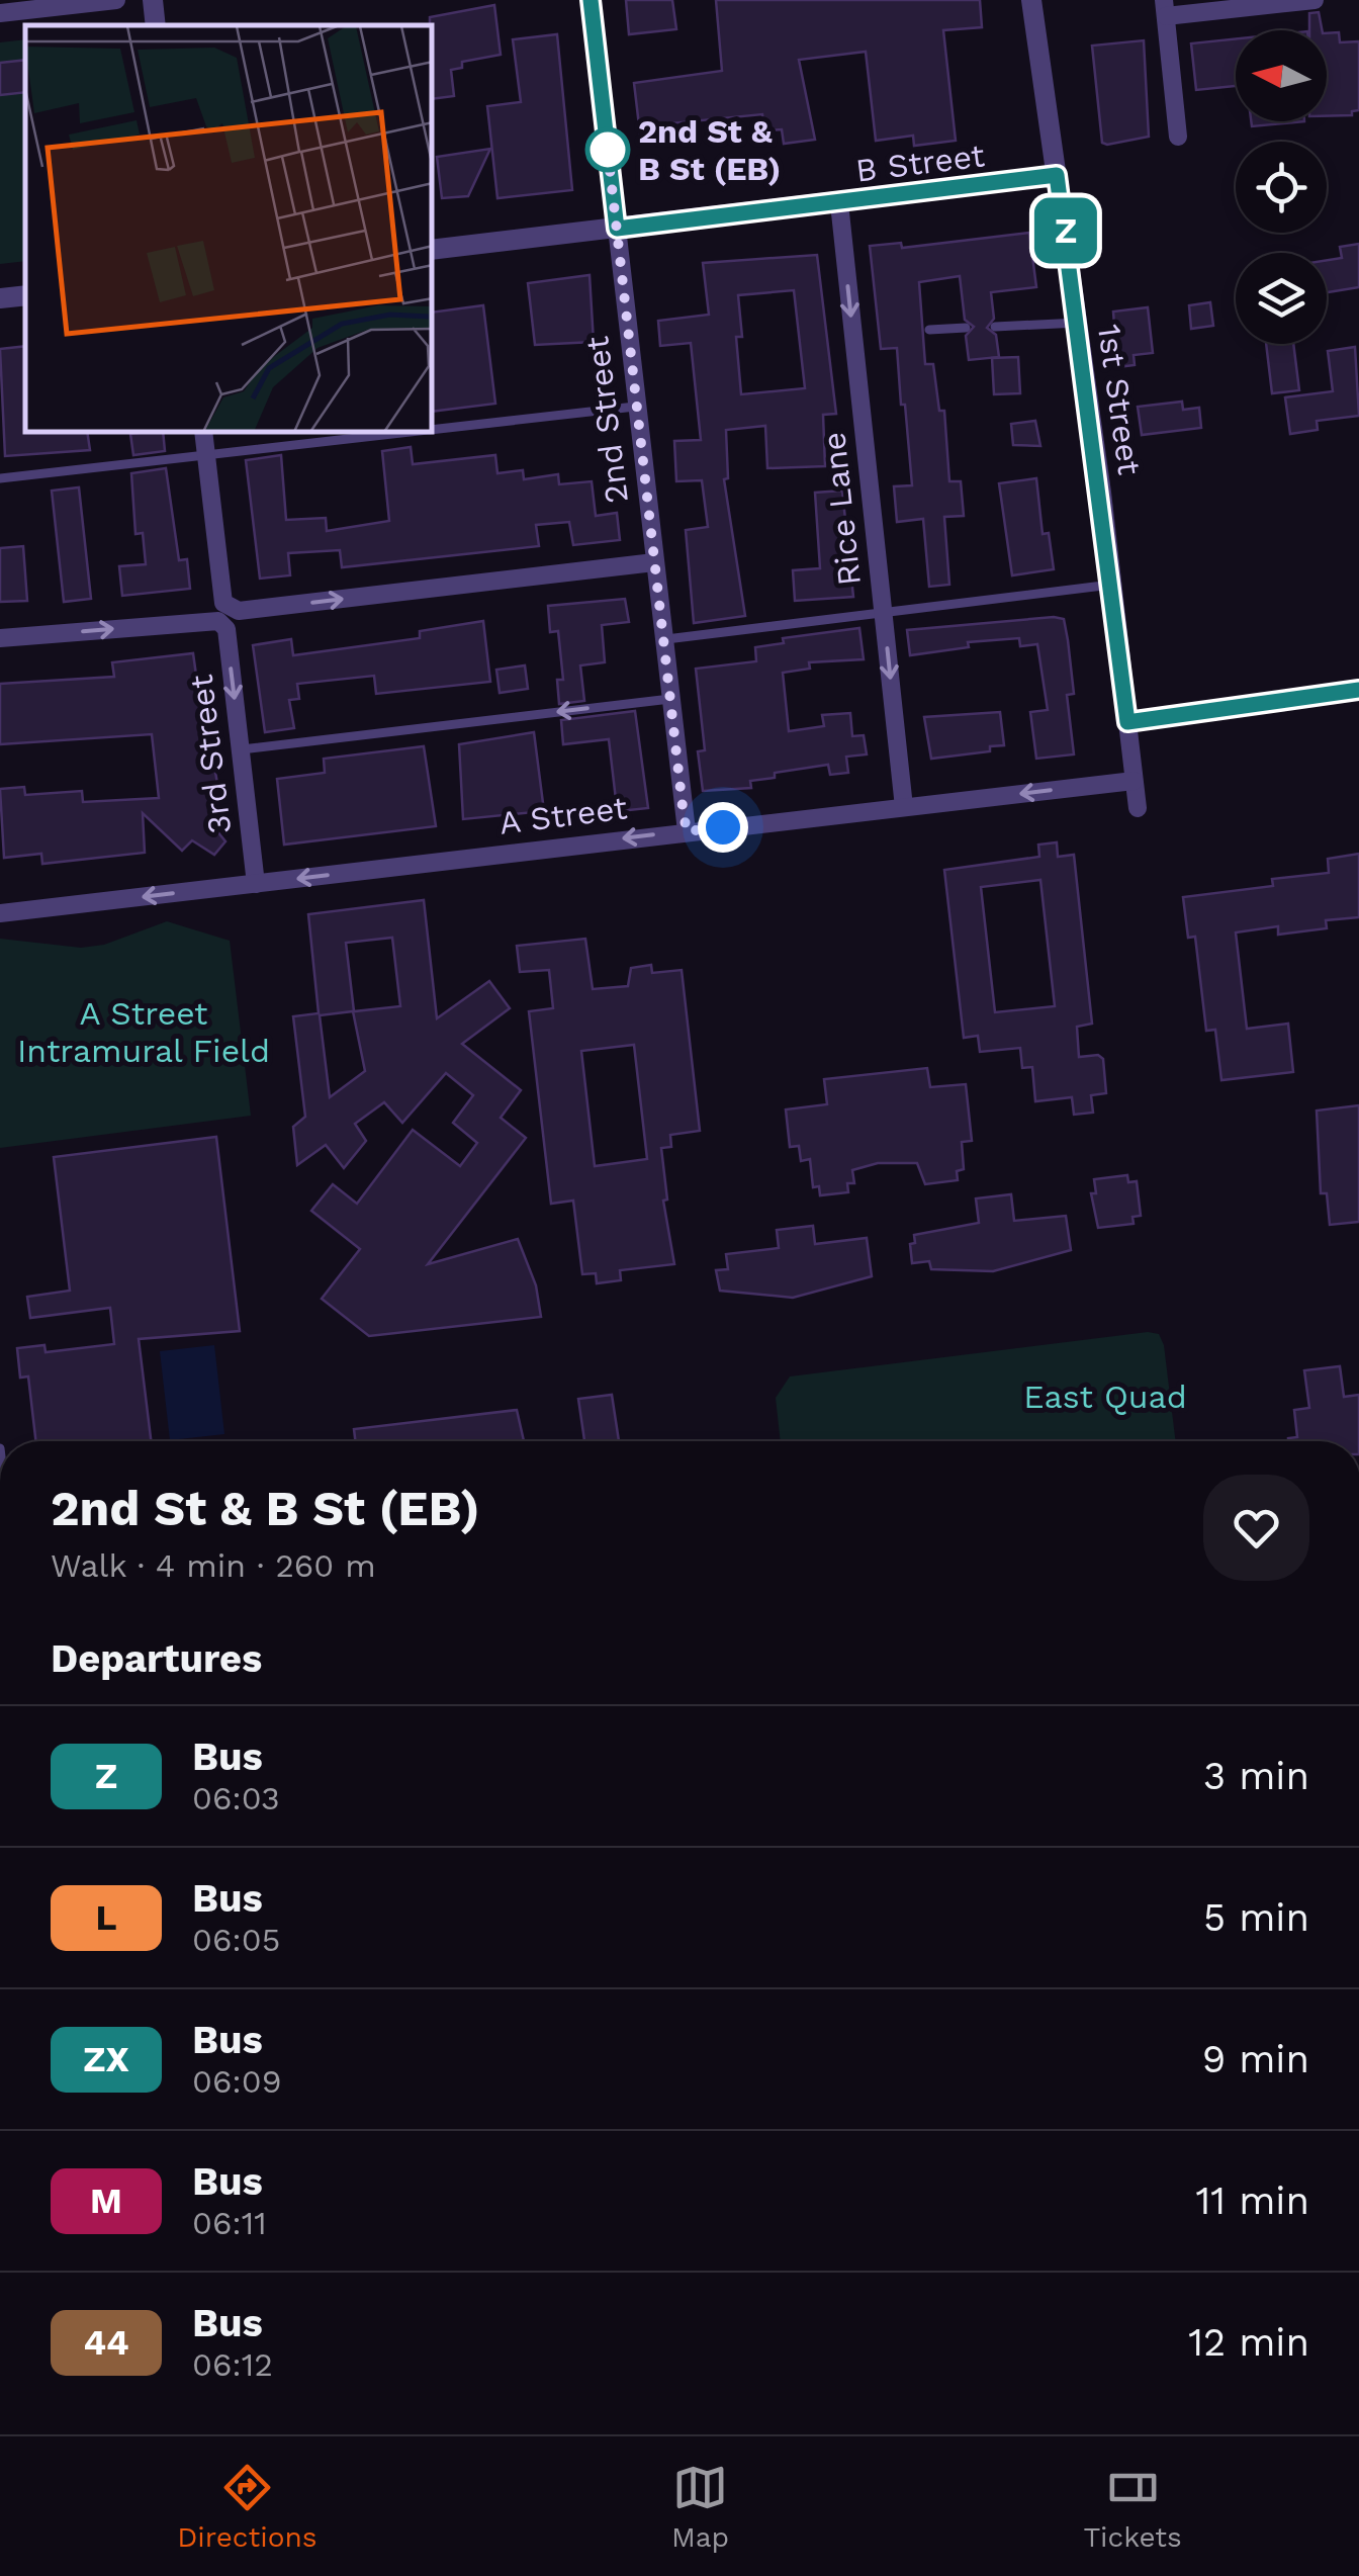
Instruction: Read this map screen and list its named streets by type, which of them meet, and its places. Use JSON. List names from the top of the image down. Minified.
{"streets":{"street":["B Street","1st Street","2nd Street","Rice Lane","3rd Street","A Street"]},"crossings":[["B Street","1st Street"],["B Street","2nd Street"],["B Street","Rice Lane"],["1st Street","A Street"],["2nd Street","A Street"],["Rice Lane","A Street"],["3rd Street","A Street"]],"one_way":["Rice Lane","A Street"],"parks":["A Street Intramural Field","East Quad"],"places":["2nd St & B St (EB)"],"lines":["bus line Z"],"north":"left","page":{"on_map":"Z","heading":[["2nd St & B St (EB)","Walk · 4 min · 260 m"],"Departures"],"list":[{"mark":"Z","name":"Bus","note":"06:03","value":"3 min"},{"mark":"L","name":"Bus","note":"06:05","value":"5 min"},{"mark":"ZX","name":"Bus","note":"06:09","value":"9 min"},{"mark":"M","name":"Bus","note":"06:11","value":"11 min"},{"mark":"44","name":"Bus","note":"06:12","value":"12 min"}],"tabs":["Directions","Map","Tickets"]}}
